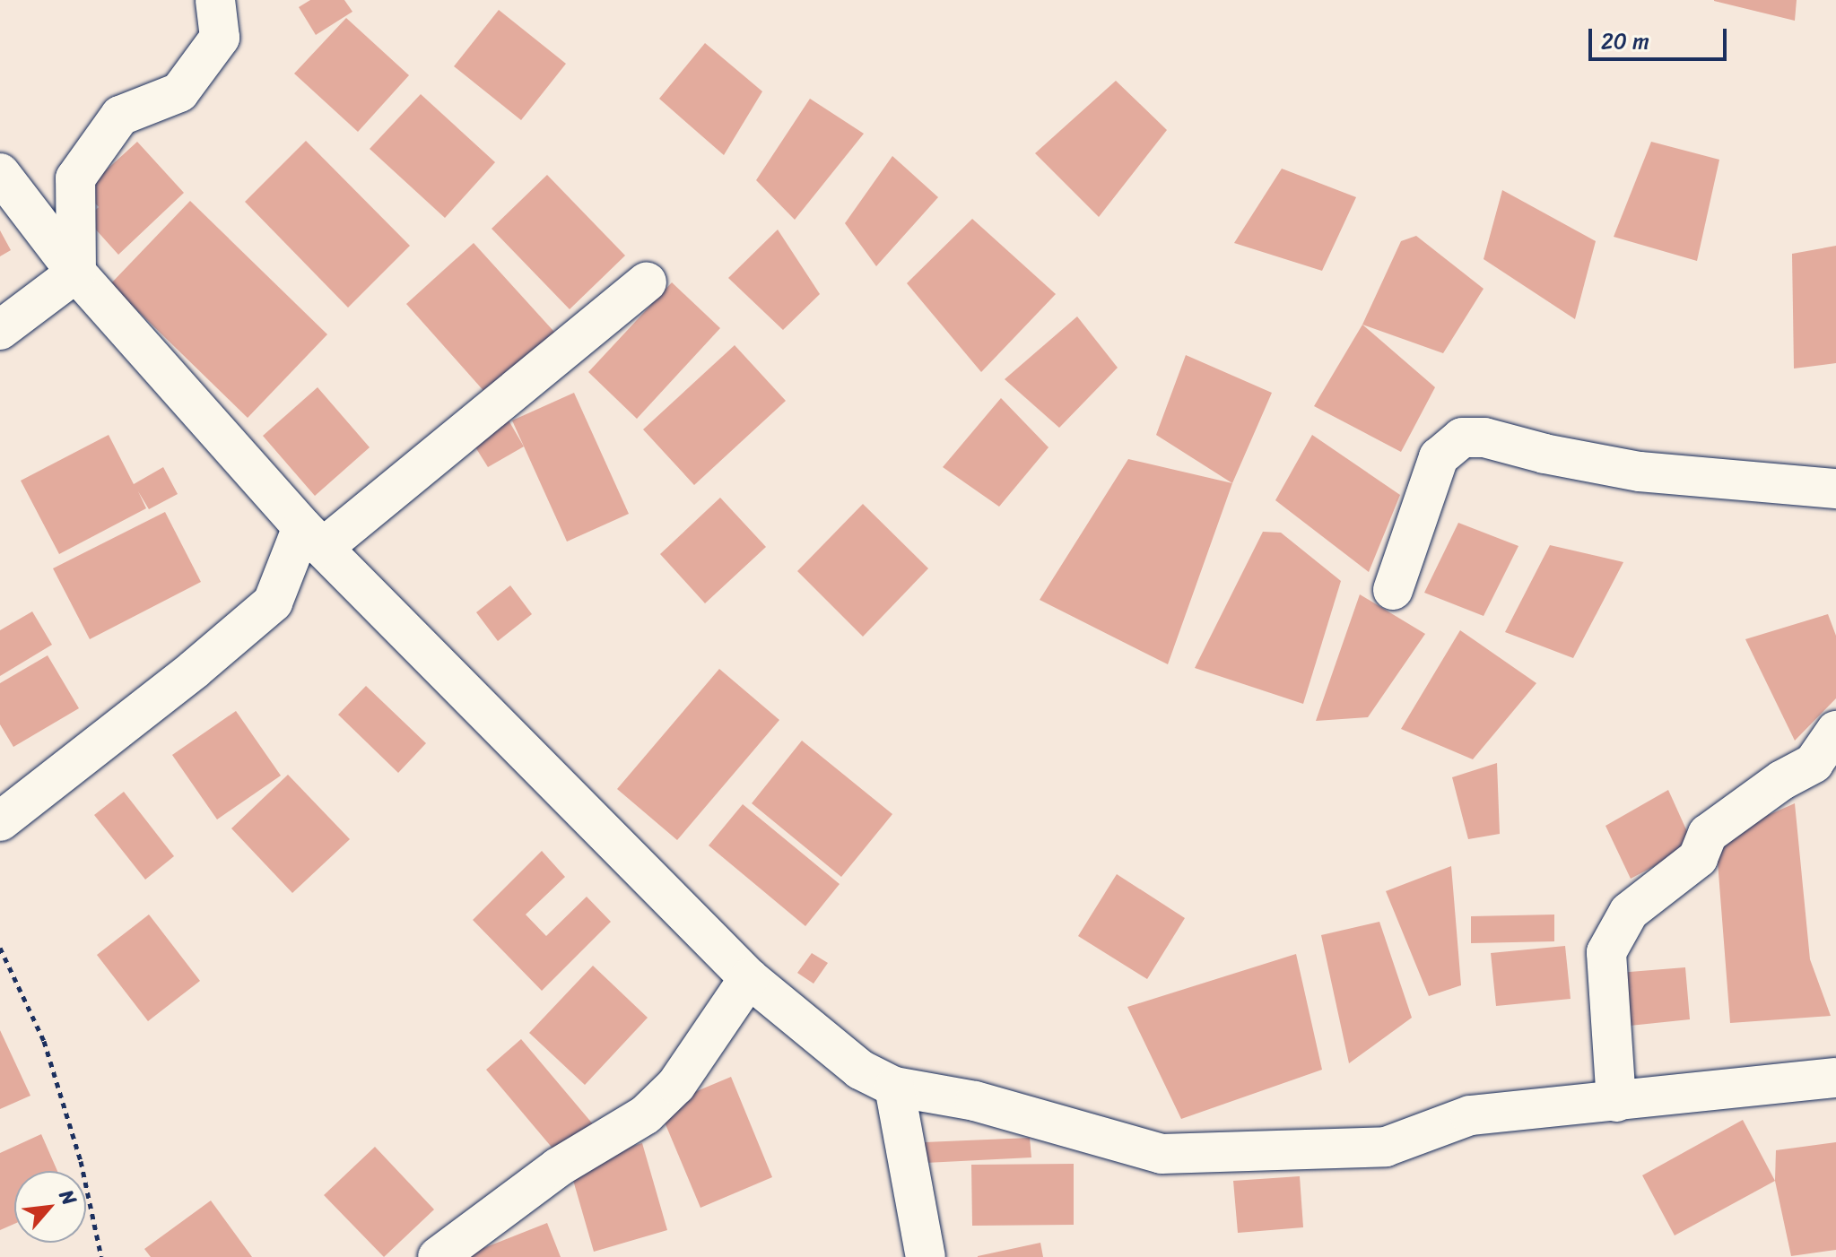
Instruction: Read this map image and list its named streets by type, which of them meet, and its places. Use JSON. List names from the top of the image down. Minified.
{"scale_bar":"20 m","north":"top right"}
